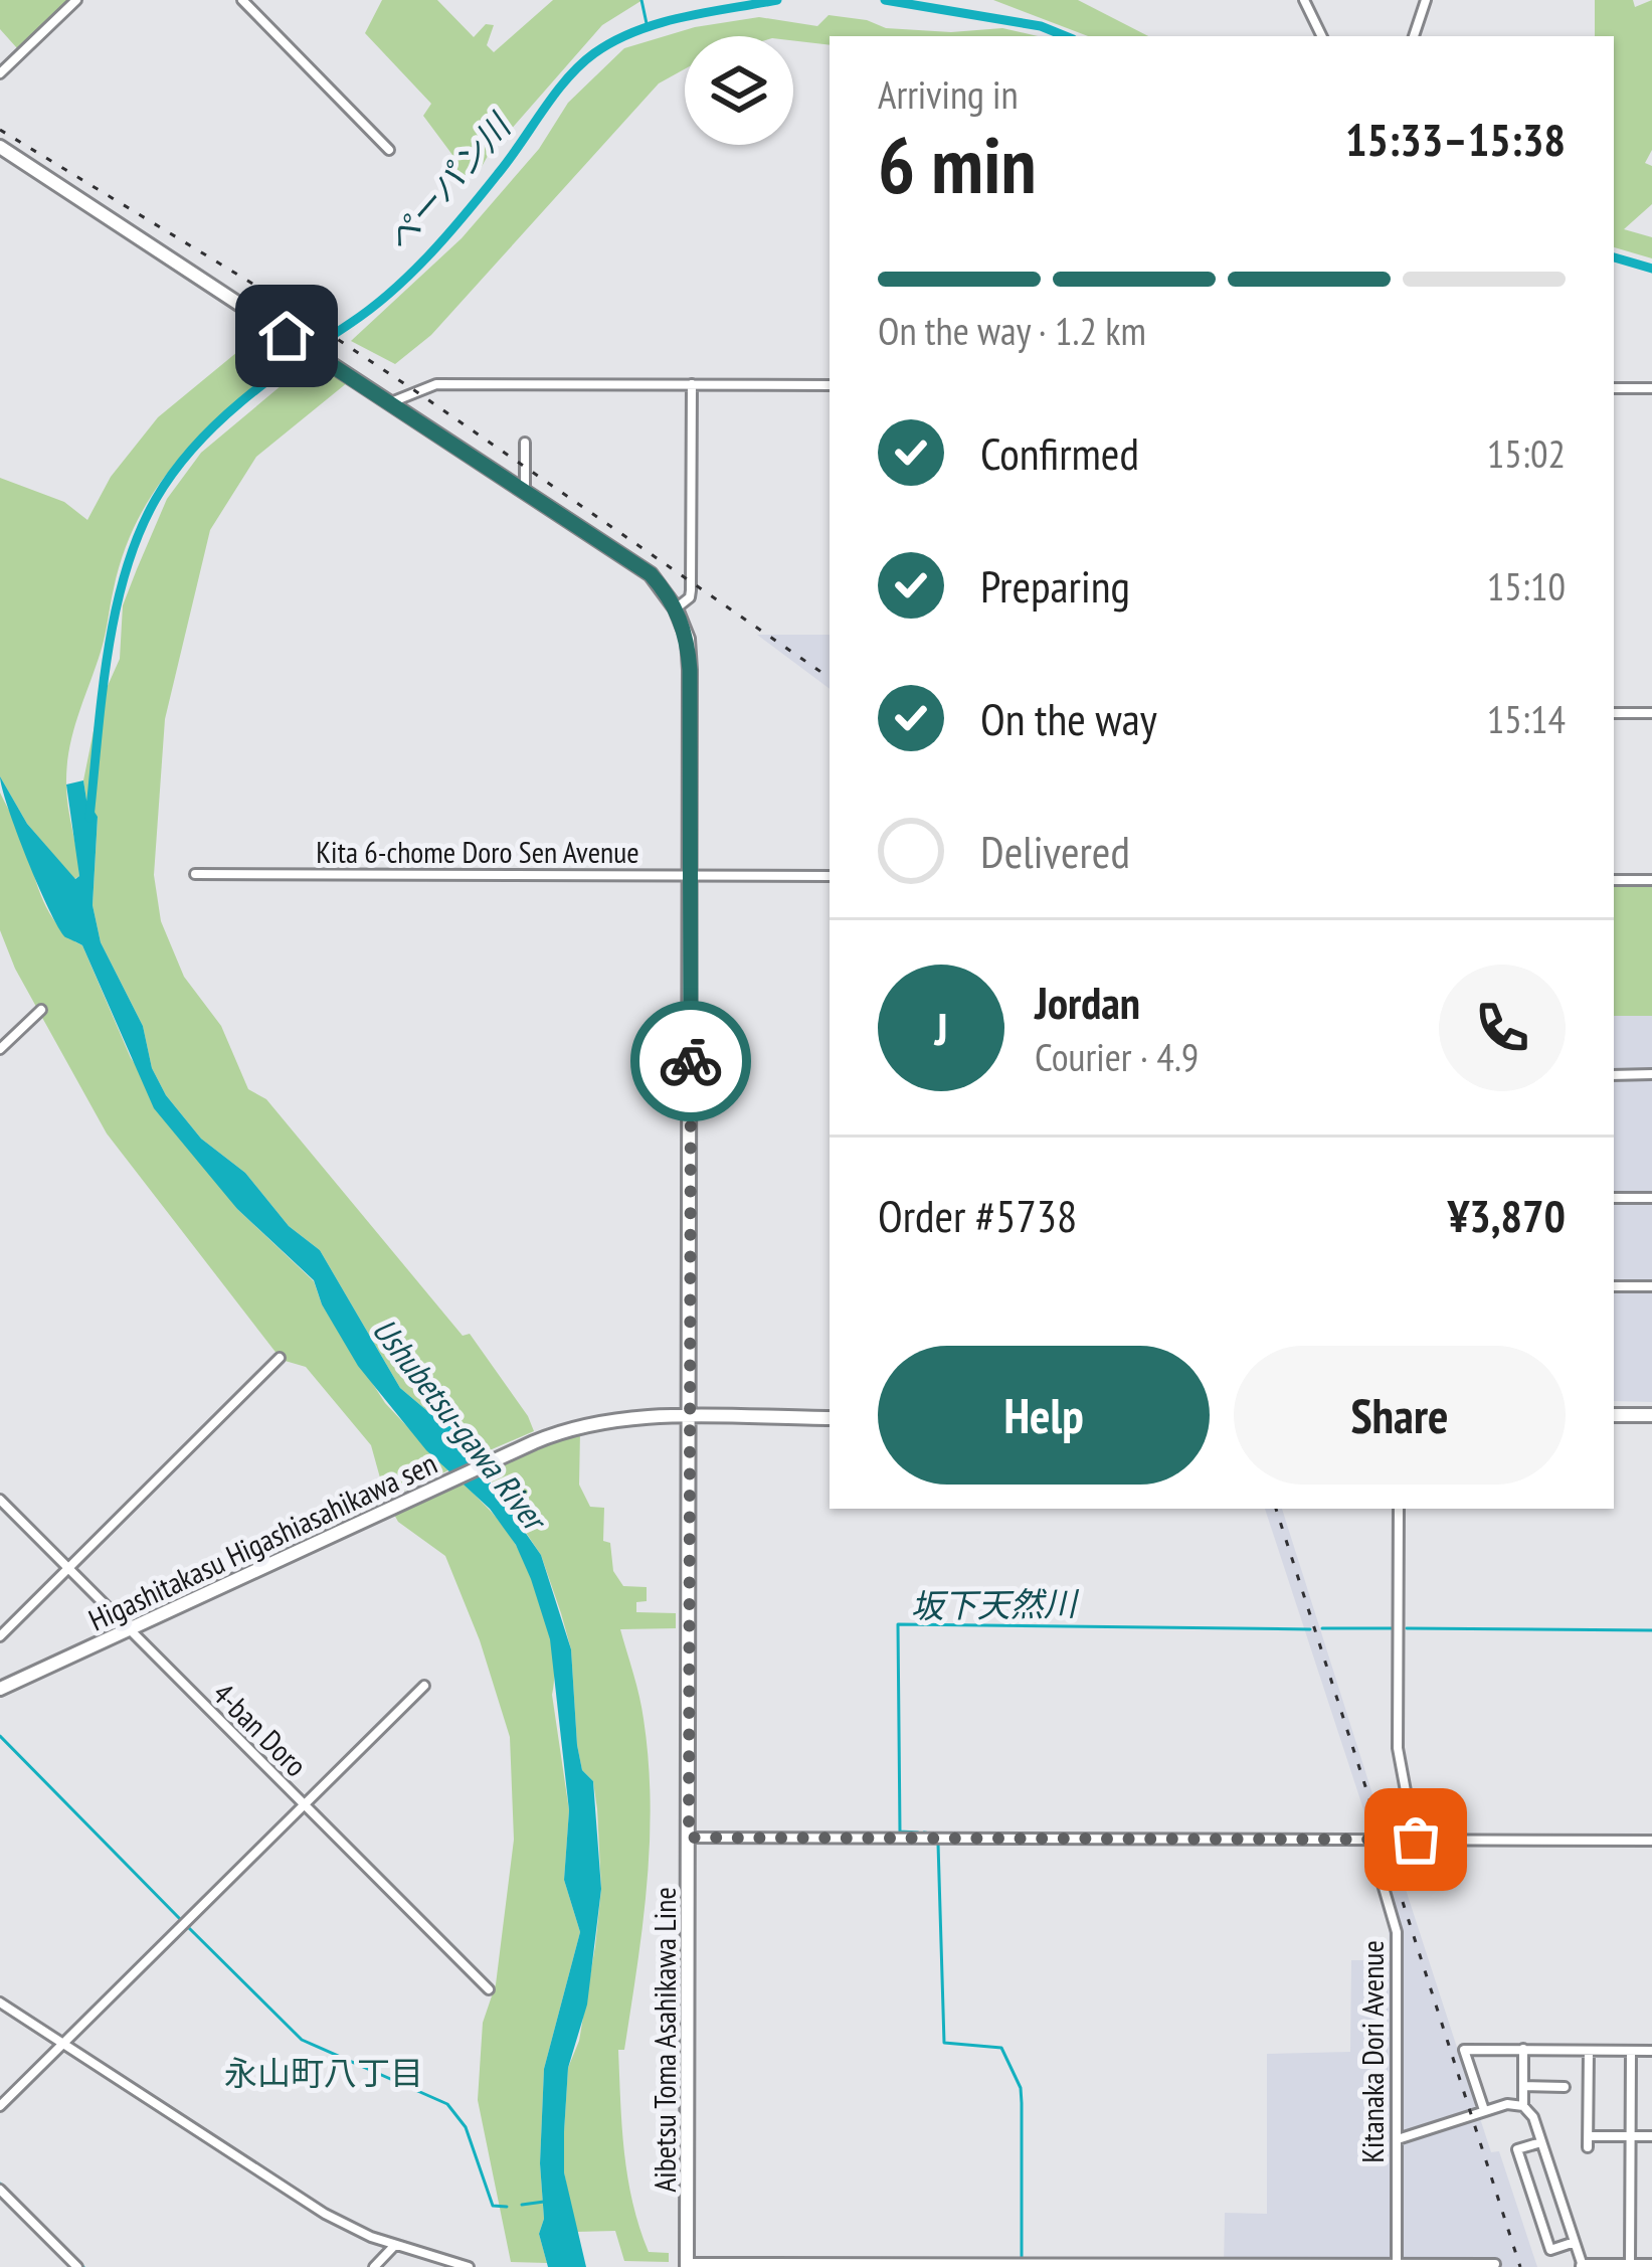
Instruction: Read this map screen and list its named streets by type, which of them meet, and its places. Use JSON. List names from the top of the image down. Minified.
{"streets":{"main road":["Higashitakasu Higashiasahikawa sen","Aibetsu Toma Asahikawa Line"],"street":["Kita 6-chome Doro Sen Avenue","4-ban Doro","Kitanaka Dori Avenue"]},"crossings":[["Kita 6-chome Doro Sen Avenue","Aibetsu Toma Asahikawa Line"],["Higashitakasu Higashiasahikawa sen","4-ban Doro"],["Higashitakasu Higashiasahikawa sen","Aibetsu Toma Asahikawa Line"]],"districts":["永山町八丁目"],"water":["ペーパン川","Ushubetsu-gawa River","坂下天然川"],"page":{"heading":["6 min","Arriving in","15:33–15:38"],"panel":["Jordan","Courier · 4.9","Order #5738","¥3,870"],"bar":"On the way · 1.2 km","list":[["Confirmed","15:02"],["Preparing","15:10"],["On the way","15:14"],"Delivered"],"round":"J","buttons":["Help","Share"]}}
